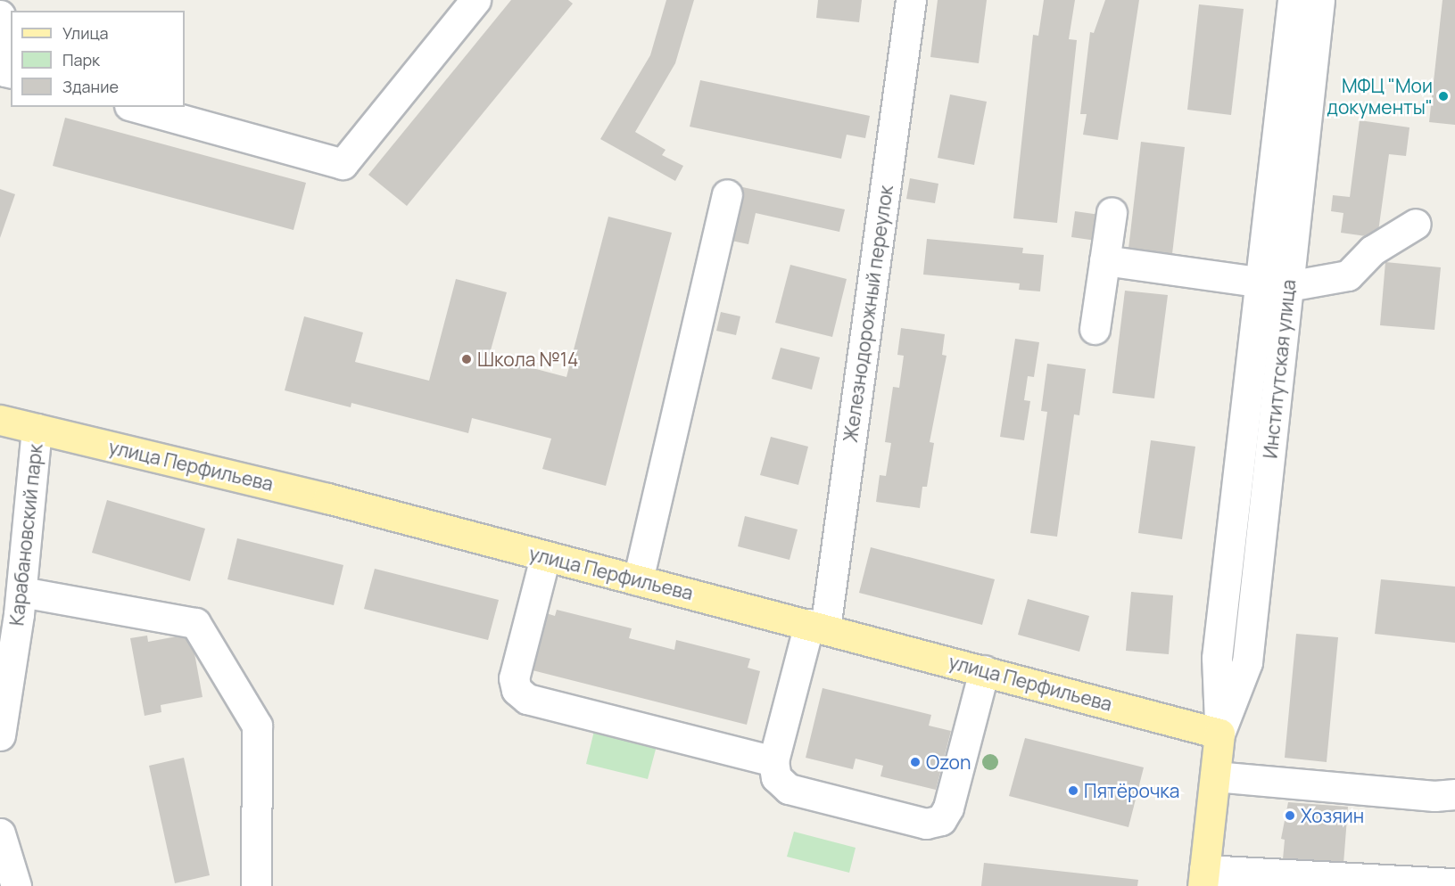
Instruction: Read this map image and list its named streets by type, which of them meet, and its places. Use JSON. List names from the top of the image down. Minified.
{"streets":{"main road":["Институтская улица","улица Перфильева"],"street":["Железнодорожный переулок","Карабановский парк"]},"crossings":[["Железнодорожный переулок","улица Перфильева"],["Институтская улица","улица Перфильева"],["улица Перфильева","Карабановский парк"]],"places":["МФЦ \"Мои документы\"","Школа №14","Ozon","Пятёрочка","Хозяин"],"legend":["Улица","Парк","Здание"]}
